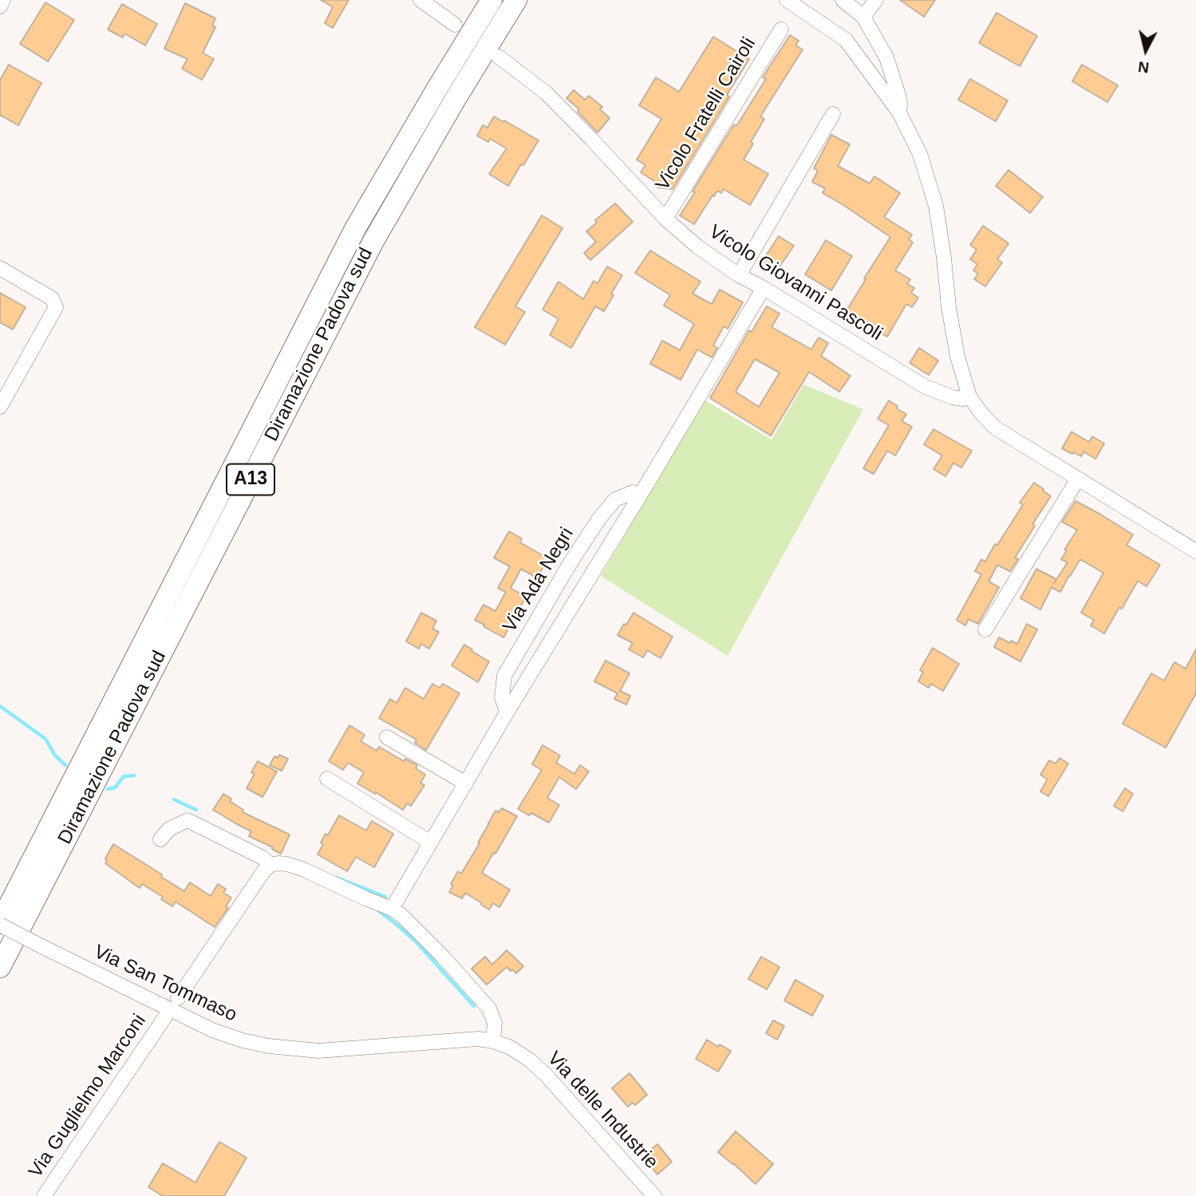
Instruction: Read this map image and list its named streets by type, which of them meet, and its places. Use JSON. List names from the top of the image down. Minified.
{"streets":{"highway":["Diramazione Padova sud","A13"],"street":["Vicolo Fratelli Cairoli","Vicolo Giovanni Pascoli","Via Ada Negri","Via San Tommaso","Via Guglielmo Marconi","Via delle Industrie"]},"crossings":[["Vicolo Fratelli Cairoli","Vicolo Giovanni Pascoli"],["Diramazione Padova sud","Via San Tommaso"],["Via San Tommaso","Via delle Industrie"]],"north":"bottom"}
